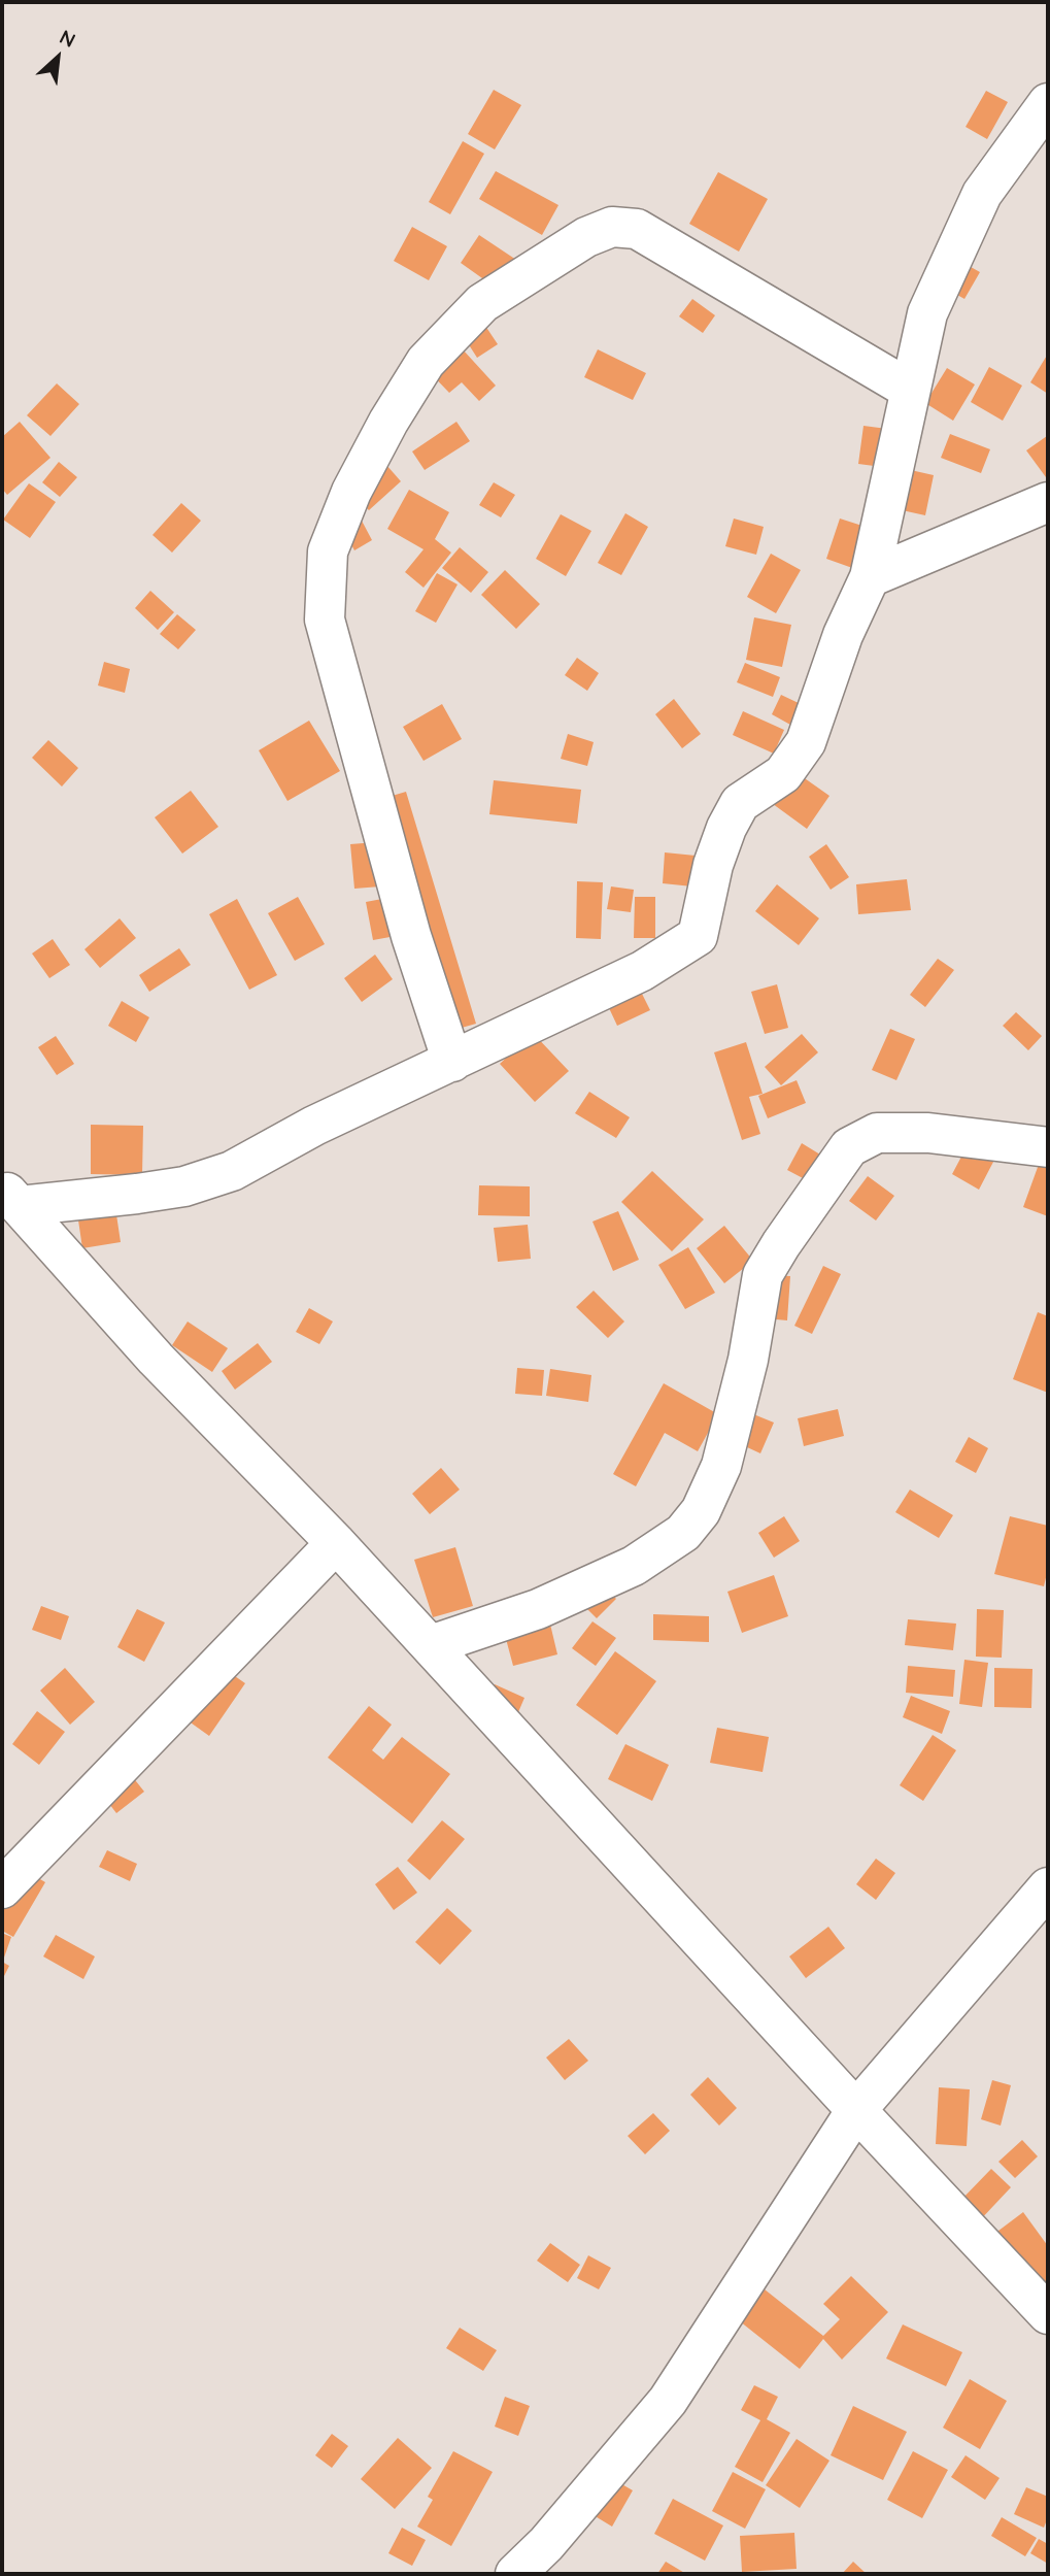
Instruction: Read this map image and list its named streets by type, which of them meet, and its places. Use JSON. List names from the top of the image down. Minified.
{"north":"top right"}
